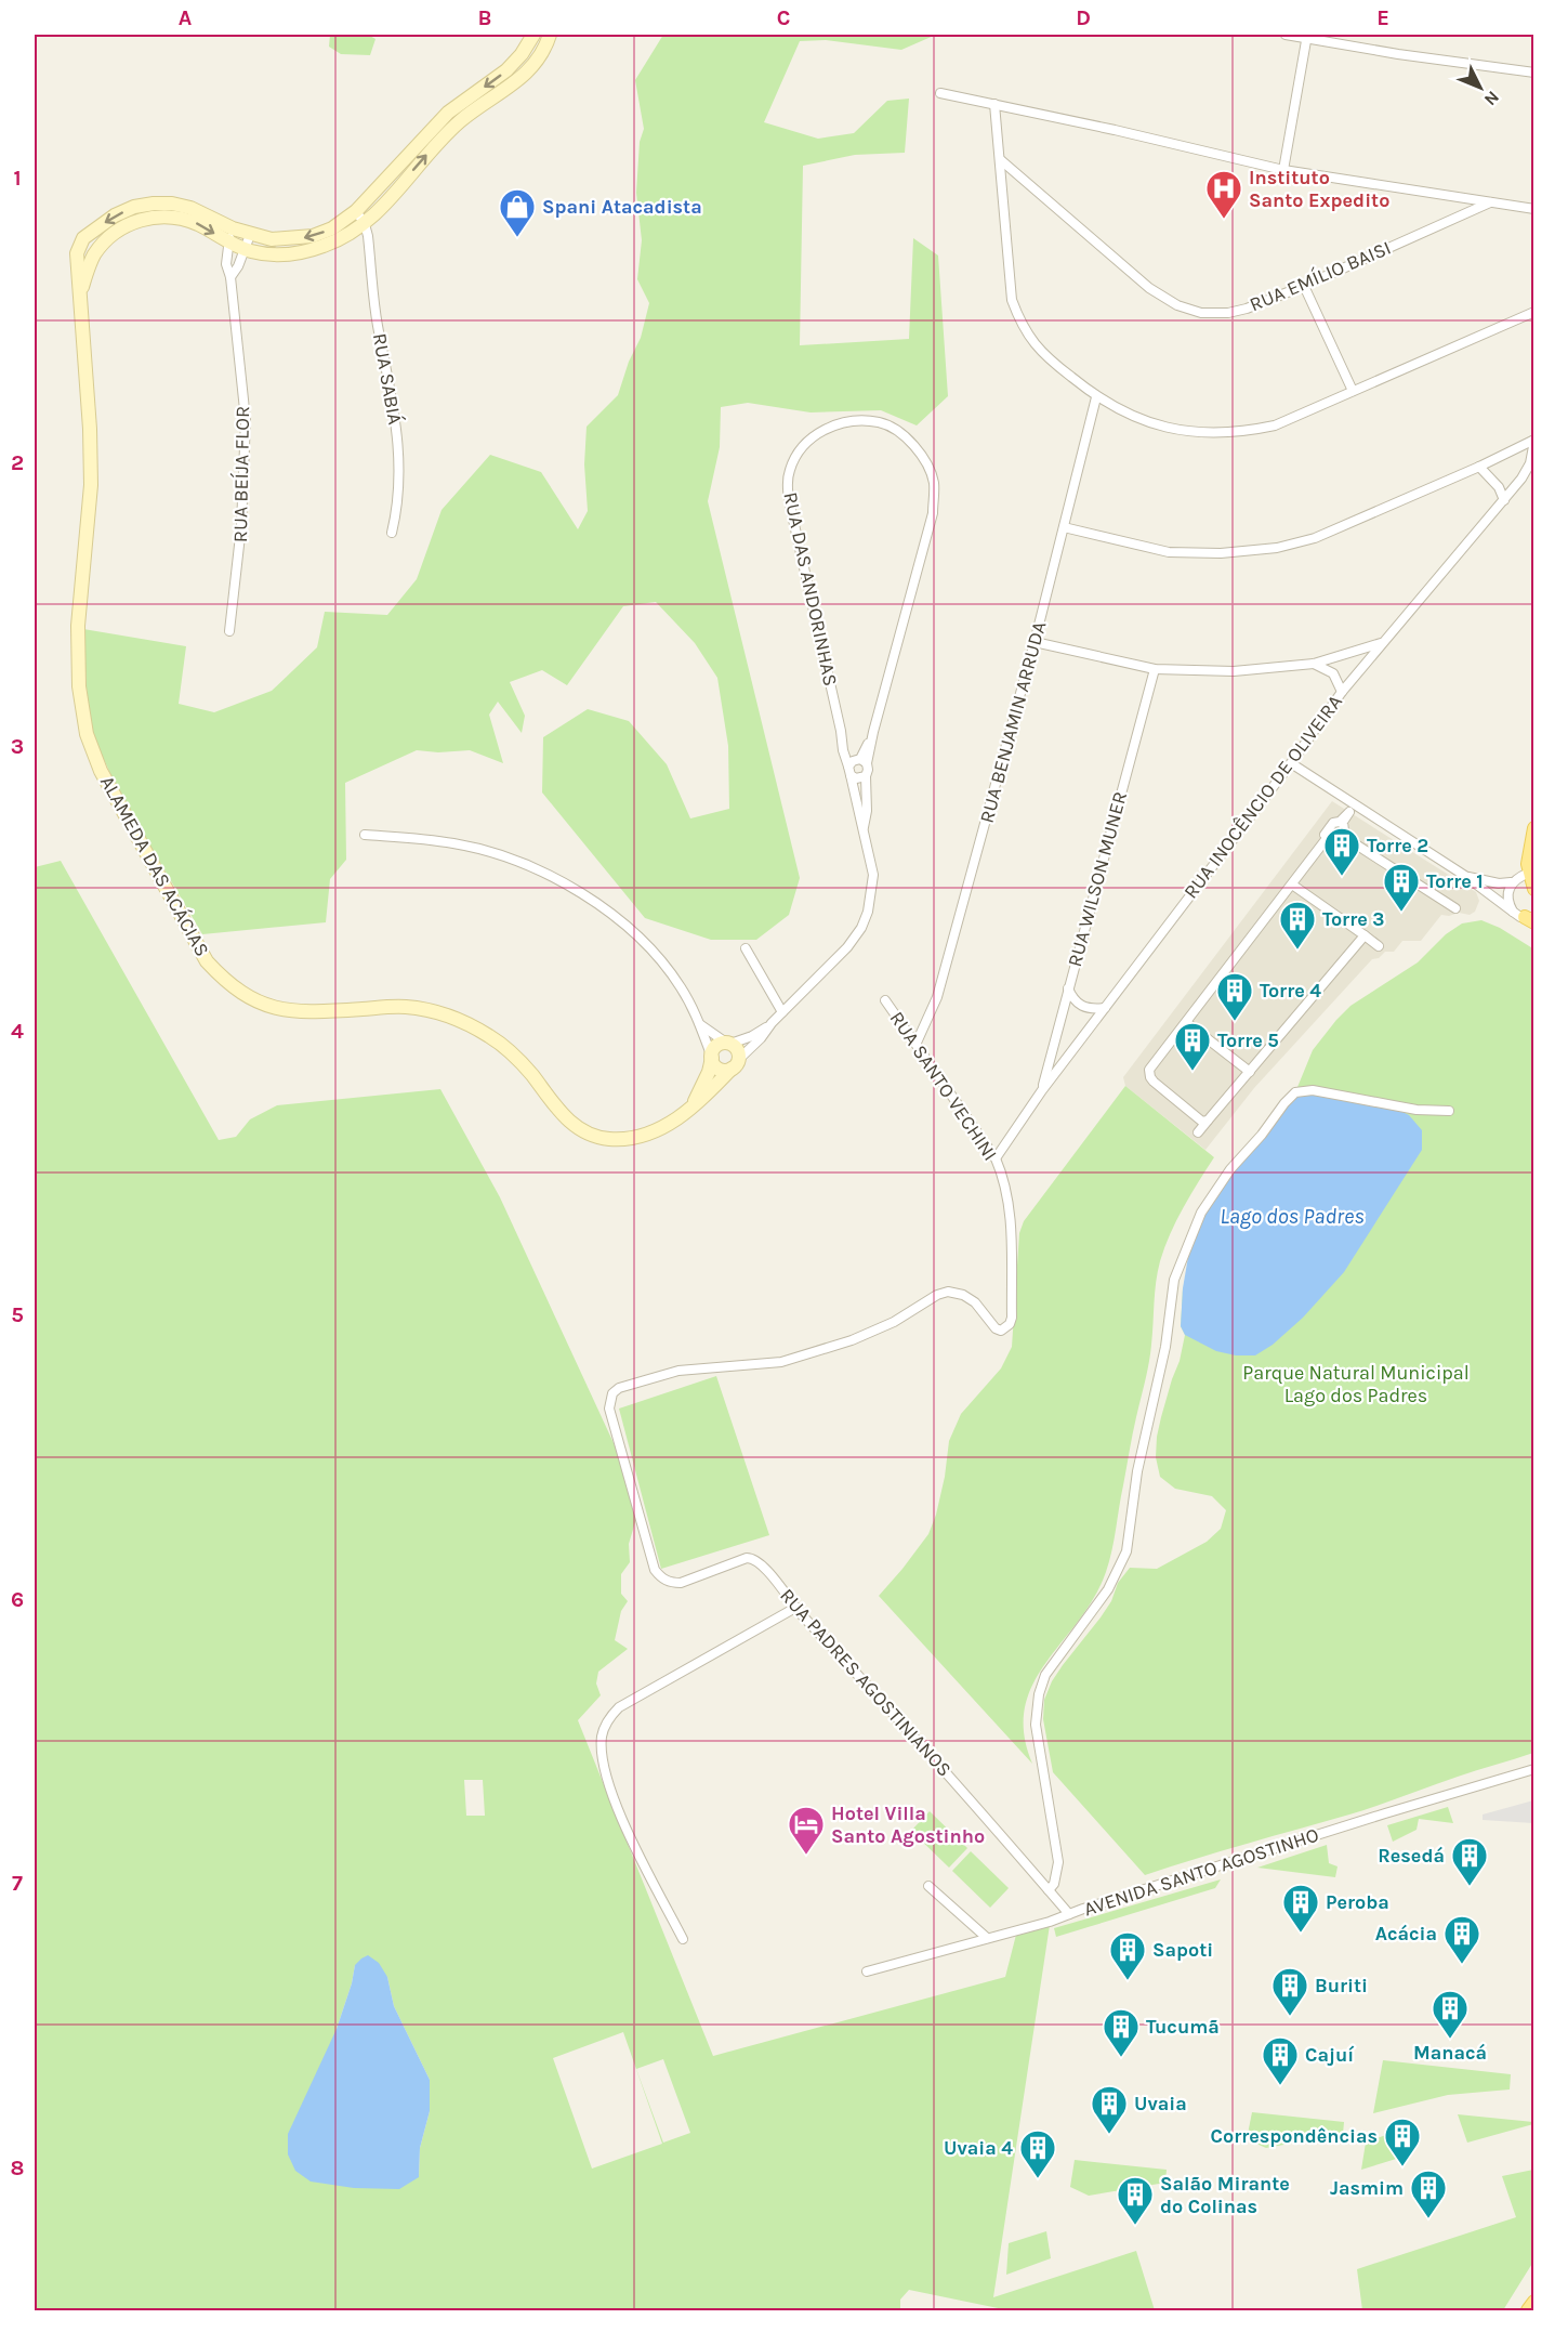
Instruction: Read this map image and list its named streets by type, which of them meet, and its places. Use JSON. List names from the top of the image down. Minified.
{"streets":{"street":["RUA EMÍLIO BAISI","RUA SABIÁ","RUA BEÍJA FLOR","RUA DAS ANDORINHAS","RUA BENJAMIN ARRUDA","RUA INOCÊNCIO DE OLIVEIRA","ALAMEDA DAS ACÁCIAS","RUA WILSON MUNER","RUA SANTO VECHINI","RUA PADRES AGOSTINIANOS","AVENIDA SANTO AGOSTINHO"]},"crossings":[["RUA DAS ANDORINHAS","ALAMEDA DAS ACÁCIAS"],["RUA BENJAMIN ARRUDA","RUA SANTO VECHINI"],["RUA INOCÊNCIO DE OLIVEIRA","RUA WILSON MUNER"],["RUA INOCÊNCIO DE OLIVEIRA","RUA SANTO VECHINI"],["RUA SANTO VECHINI","RUA PADRES AGOSTINIANOS"],["RUA PADRES AGOSTINIANOS","AVENIDA SANTO AGOSTINHO"]],"water":["Lago dos Padres"],"parks":["Parque Natural Municipal Lago dos Padres"],"places":{"hospital":["Instituto Santo Expedito"],"shop":["Spani Atacadista"],"building":["Torre 2","Torre 1","Torre 3","Torre 4","Torre 5","Resedá","Peroba","Acácia","Sapoti","Buriti","Manacá","Tucumã","Cajuí","Uvaia","Correspondências","Uvaia 4","Jasmim","Salão Mirante do Colinas"],"hotel":["Hotel Villa Santo Agostinho"]},"north":"bottom right","grid":{"columns":["A","B","C","D","E"],"rows":["1","2","3","4","5","6","7","8"]}}
